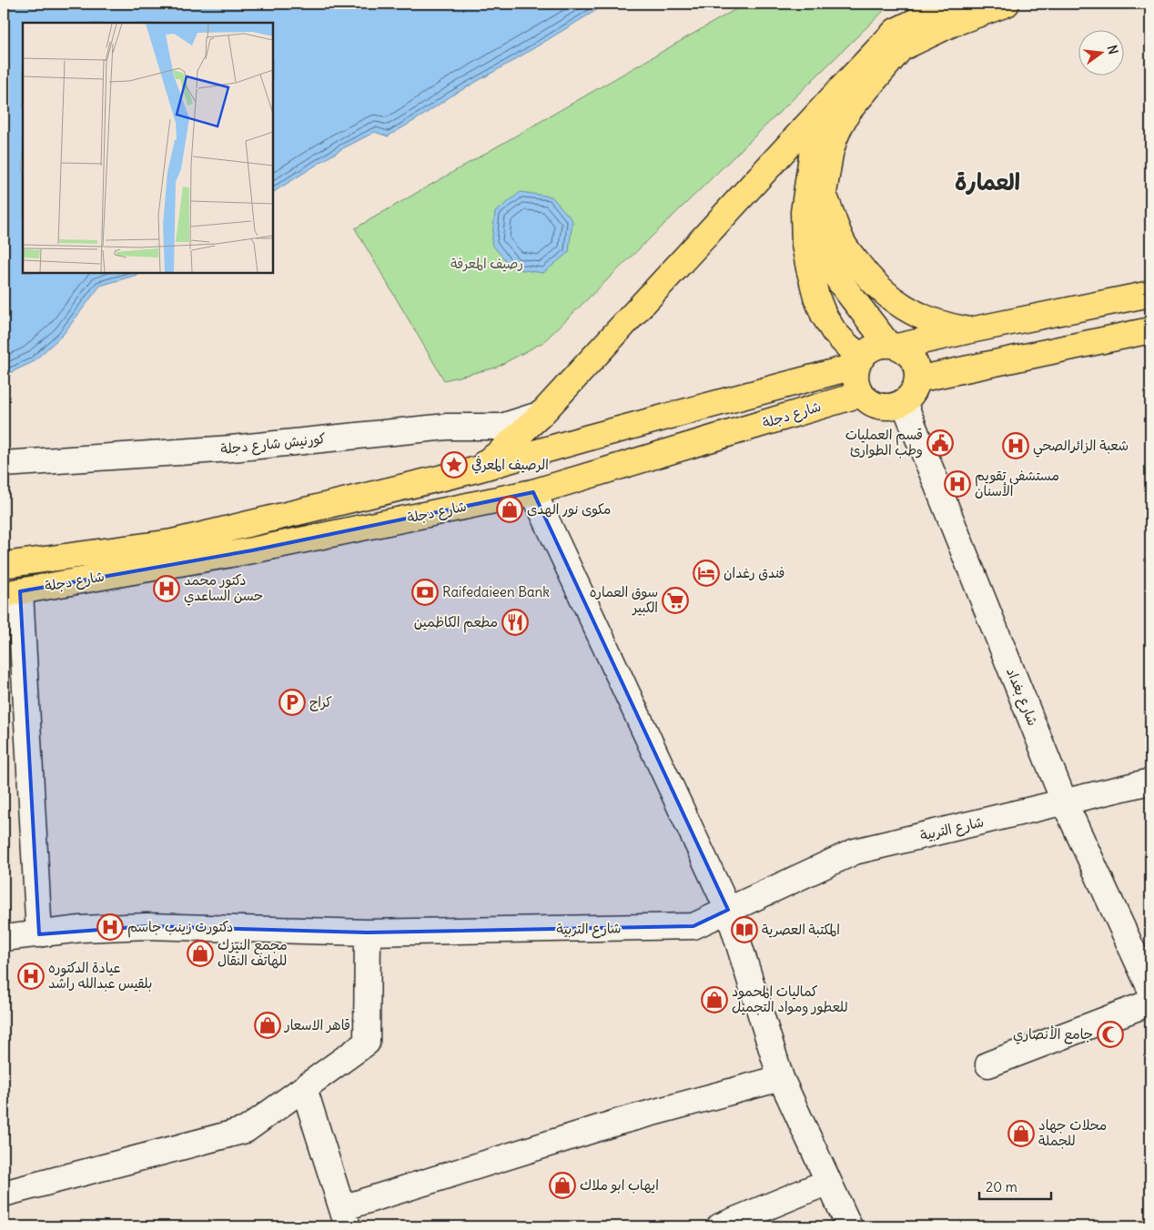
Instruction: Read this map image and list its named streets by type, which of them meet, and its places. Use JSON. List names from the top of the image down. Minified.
{"streets":{"main road":["شارع دجلة"],"street":["كورنيش شارع دجلة","شارع بغداد","شارع التربية"]},"crossings":[["شارع دجلة","شارع بغداد"],["شارع بغداد","شارع التربية"]],"districts":["العمارة"],"parks":["رصيف المعرفة"],"places":{"public building":["قسم العمليات وطب الطوارئ"],"hospital":["شعبة الزائرالصحي","مستشفى تقويم الأسنان","دكتور محمد حسن الساعدي","دكتورت زينب جاسم","عيادة الدكتوره بلقيس عبدالله راشد"],"place":["الرصيف المعرفي"],"shop":["مكوى نور الهدى","مجمع النيزك للهاتف النقال","كماليات المحمود للعطور ومواد التجميل","قاهر الاسعار","محلات جهاد للجملة","ايهاب ابو ملاك"],"hotel":["فندق رغدان"],"bank":["Raifedaieen Bank"],"supermarket":["سوق العماره الكبير"],"restaurant":["مطعم الكاظمين"],"parking":["كراج"],"library":["المكتبة العصرية"],"mosque":["جامع الأنصاري"]},"scale_bar":"20 m","north":"right"}
